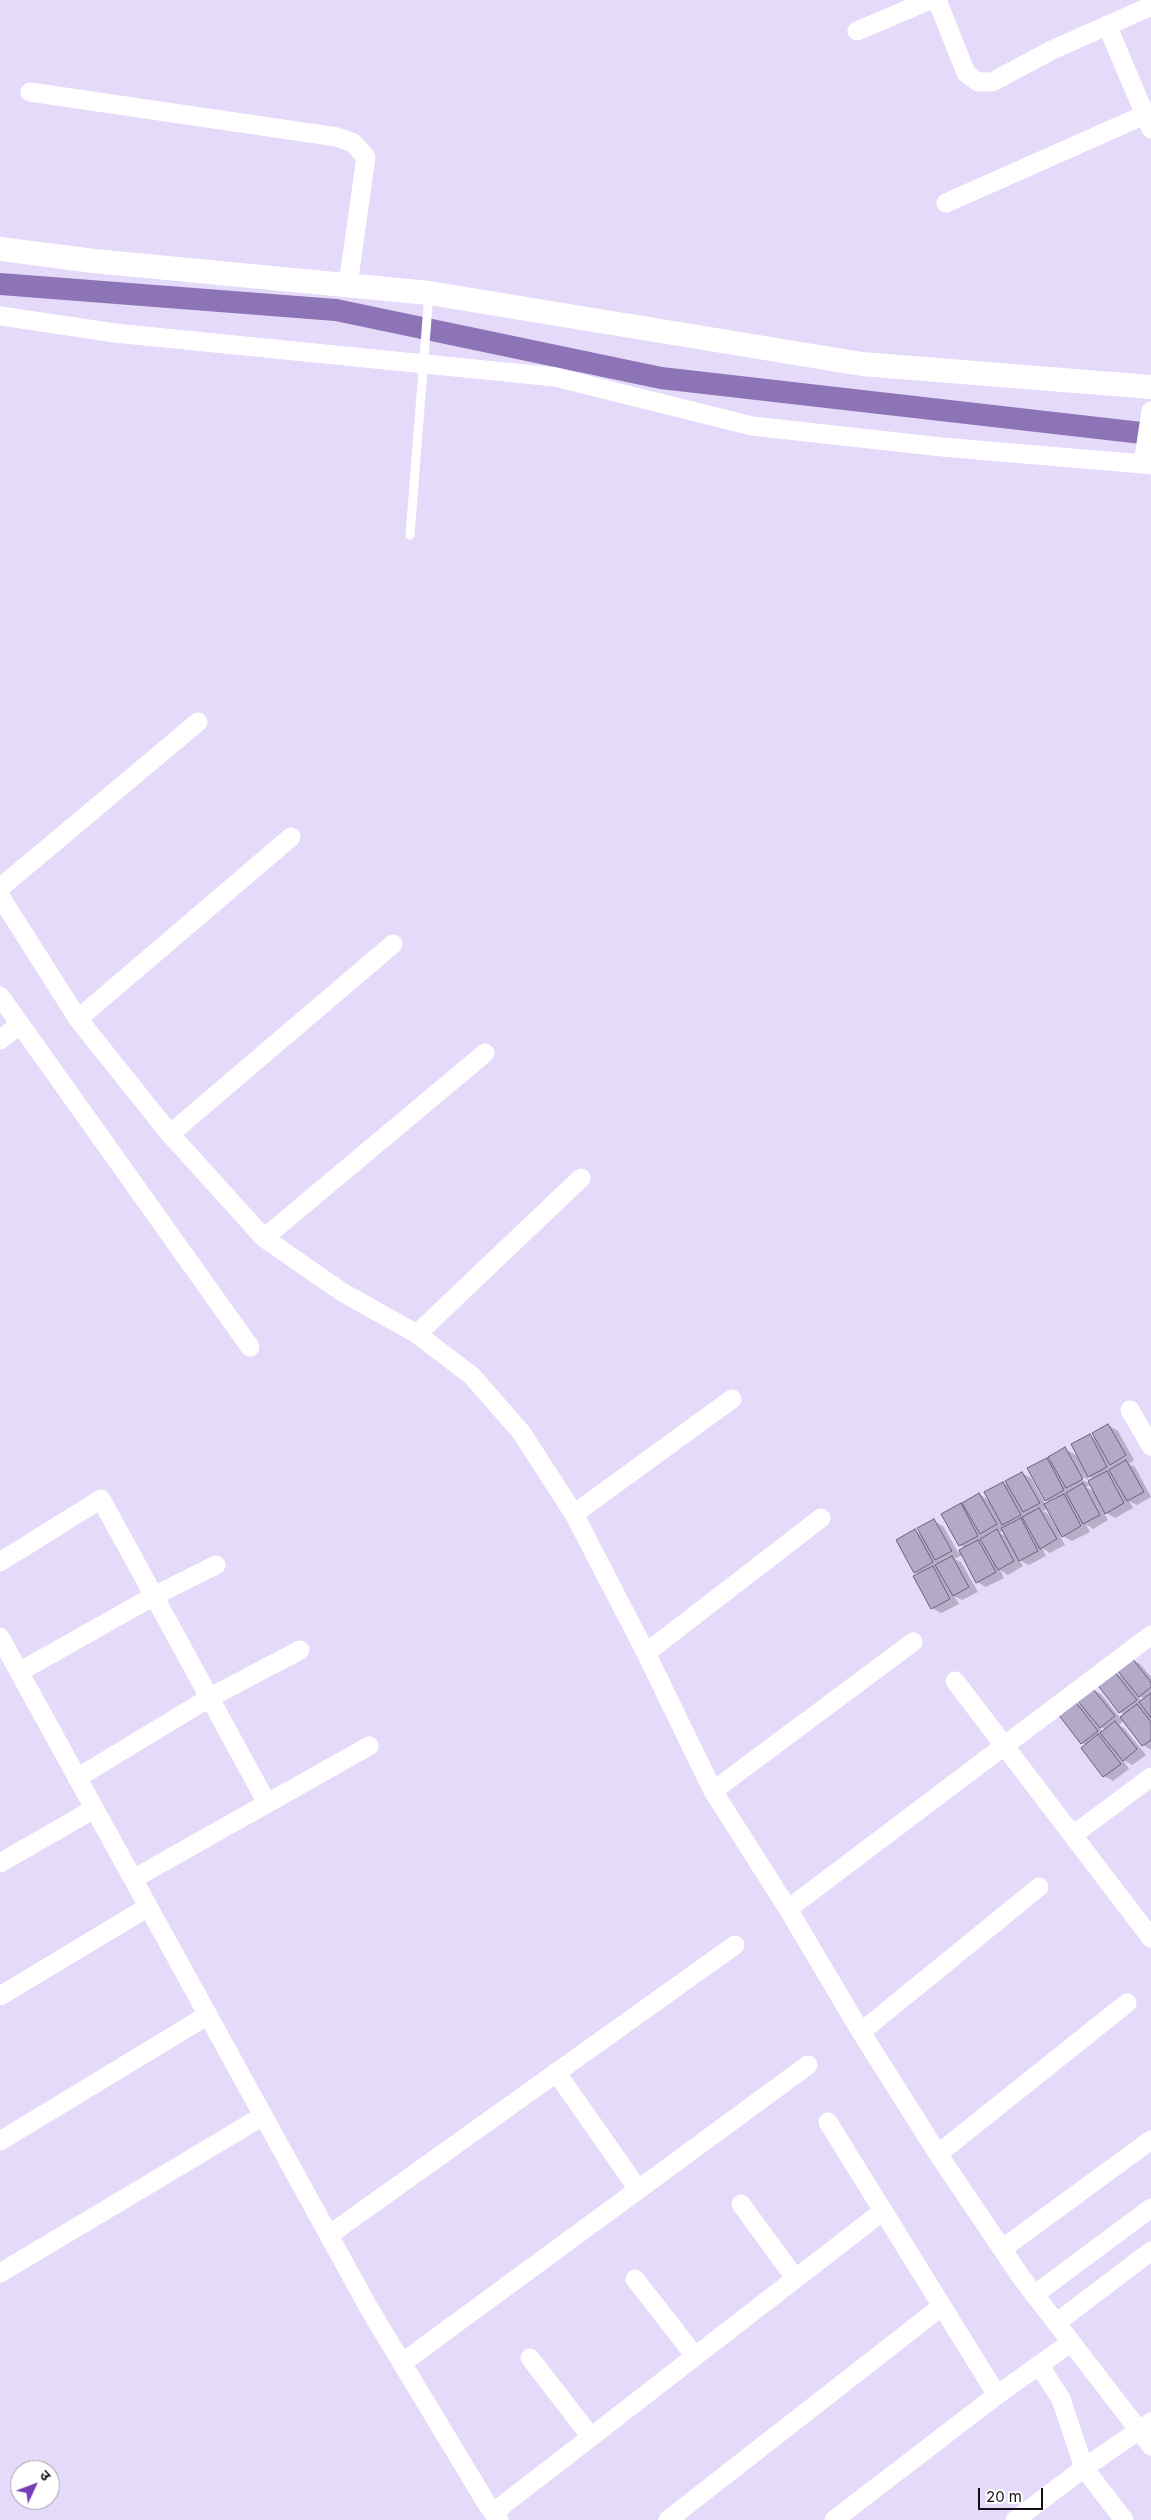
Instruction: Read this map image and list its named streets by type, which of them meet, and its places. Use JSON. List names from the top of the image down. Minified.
{"scale_bar":"20 m","north":"top right"}
